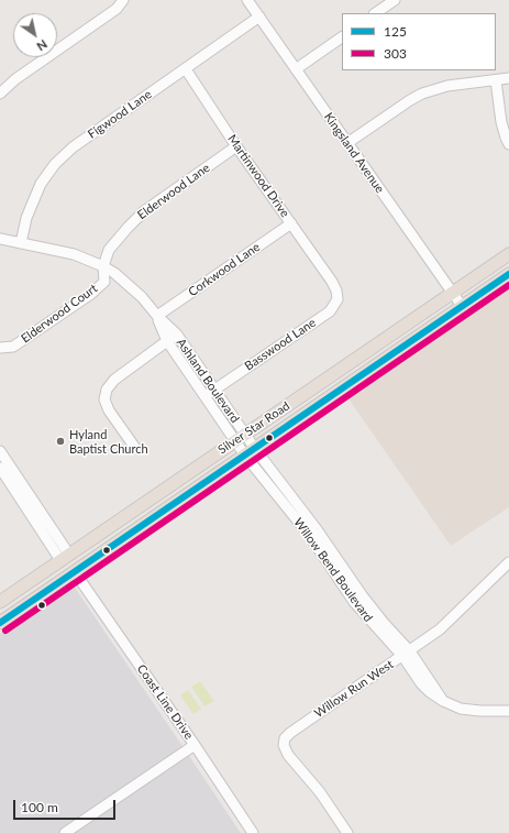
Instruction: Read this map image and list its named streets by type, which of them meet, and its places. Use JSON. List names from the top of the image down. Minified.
{"streets":{"main road":["Silver Star Road"],"street":["Figwood Lane","Kingsland Avenue","Martinwood Drive","Elderwood Lane","Corkwood Lane","Elderwood Court","Basswood Lane","Ashland Boulevard","Willow Bend Boulevard","Willow Run West","Coast Line Drive"]},"crossings":[["Figwood Lane","Kingsland Avenue"],["Figwood Lane","Martinwood Drive"],["Figwood Lane","Ashland Boulevard"],["Kingsland Avenue","Silver Star Road"],["Martinwood Drive","Elderwood Lane"],["Martinwood Drive","Corkwood Lane"],["Martinwood Drive","Basswood Lane"],["Elderwood Lane","Elderwood Court"],["Elderwood Lane","Ashland Boulevard"],["Corkwood Lane","Ashland Boulevard"],["Elderwood Court","Ashland Boulevard"],["Basswood Lane","Ashland Boulevard"],["Ashland Boulevard","Silver Star Road"],["Ashland Boulevard","Willow Bend Boulevard"],["Silver Star Road","Willow Bend Boulevard"],["Silver Star Road","Coast Line Drive"],["Willow Bend Boulevard","Willow Run West"]],"places":["Hyland Baptist Church"],"lines":["transit line 125","transit line 303"],"legend":["125","303"],"scale_bar":"100 m","north":"bottom right"}
